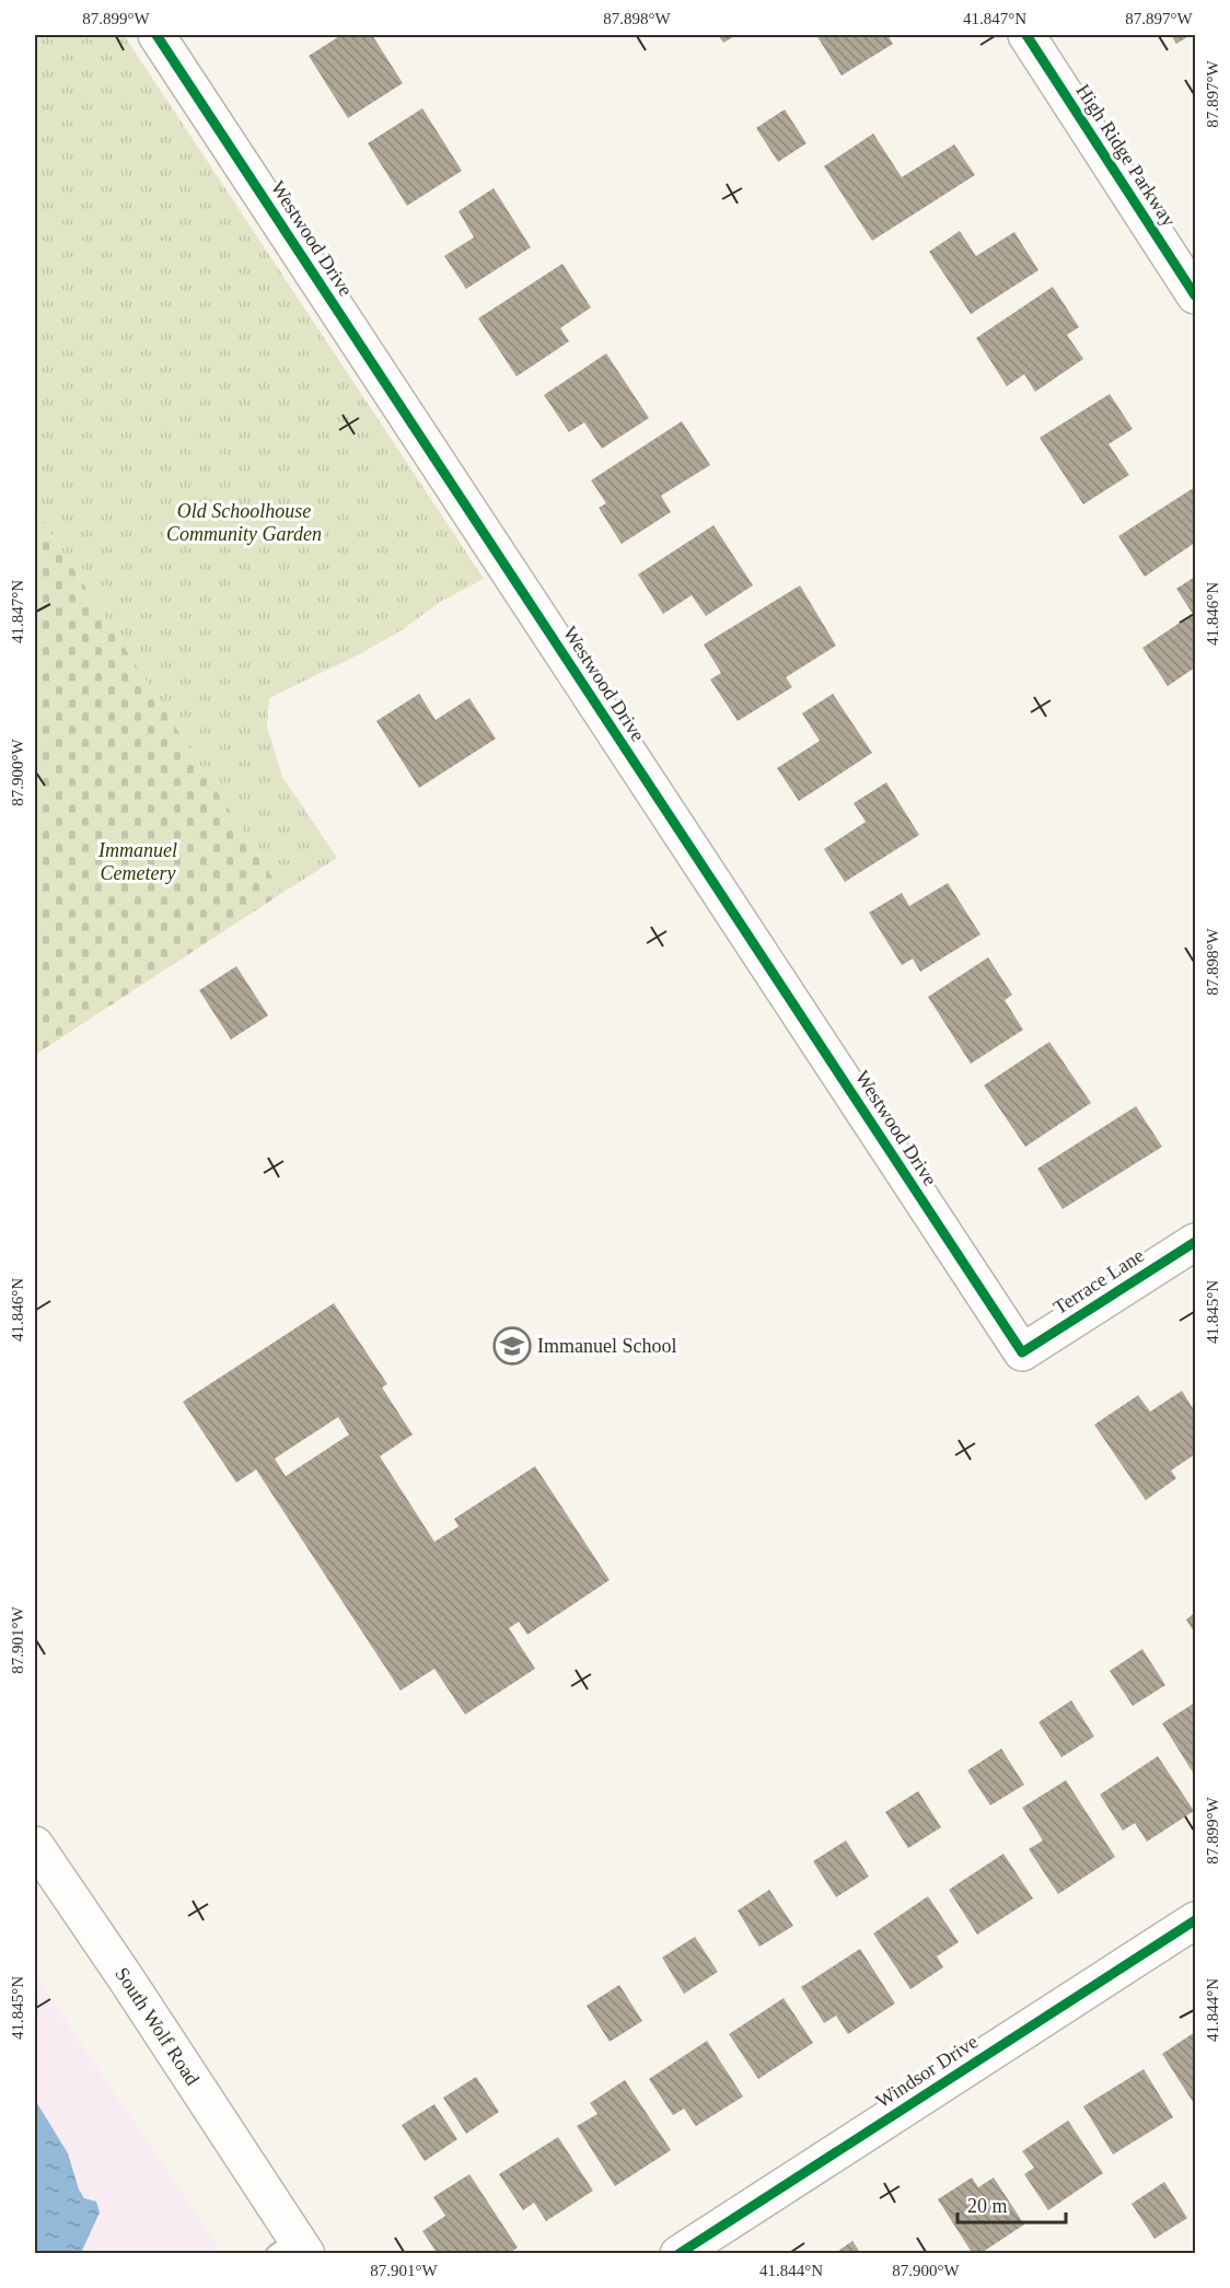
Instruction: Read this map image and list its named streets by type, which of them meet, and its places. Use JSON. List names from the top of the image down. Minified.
{"streets":{"street":["High Ridge Parkway","Westwood Drive","Terrace Lane","South Wolf Road","Windsor Drive"]},"crossings":[["Westwood Drive","Terrace Lane"]],"parks":["Old Schoolhouse Community Garden","Immanuel Cemetery"],"places":{"school or university":["Immanuel School"]},"scale_bar":"20 m","coordinates":["87.899°W","87.898°W","41.847°N","87.897°W","41.846°N","87.900°W","41.845°N","87.901°W","41.844°N"]}
